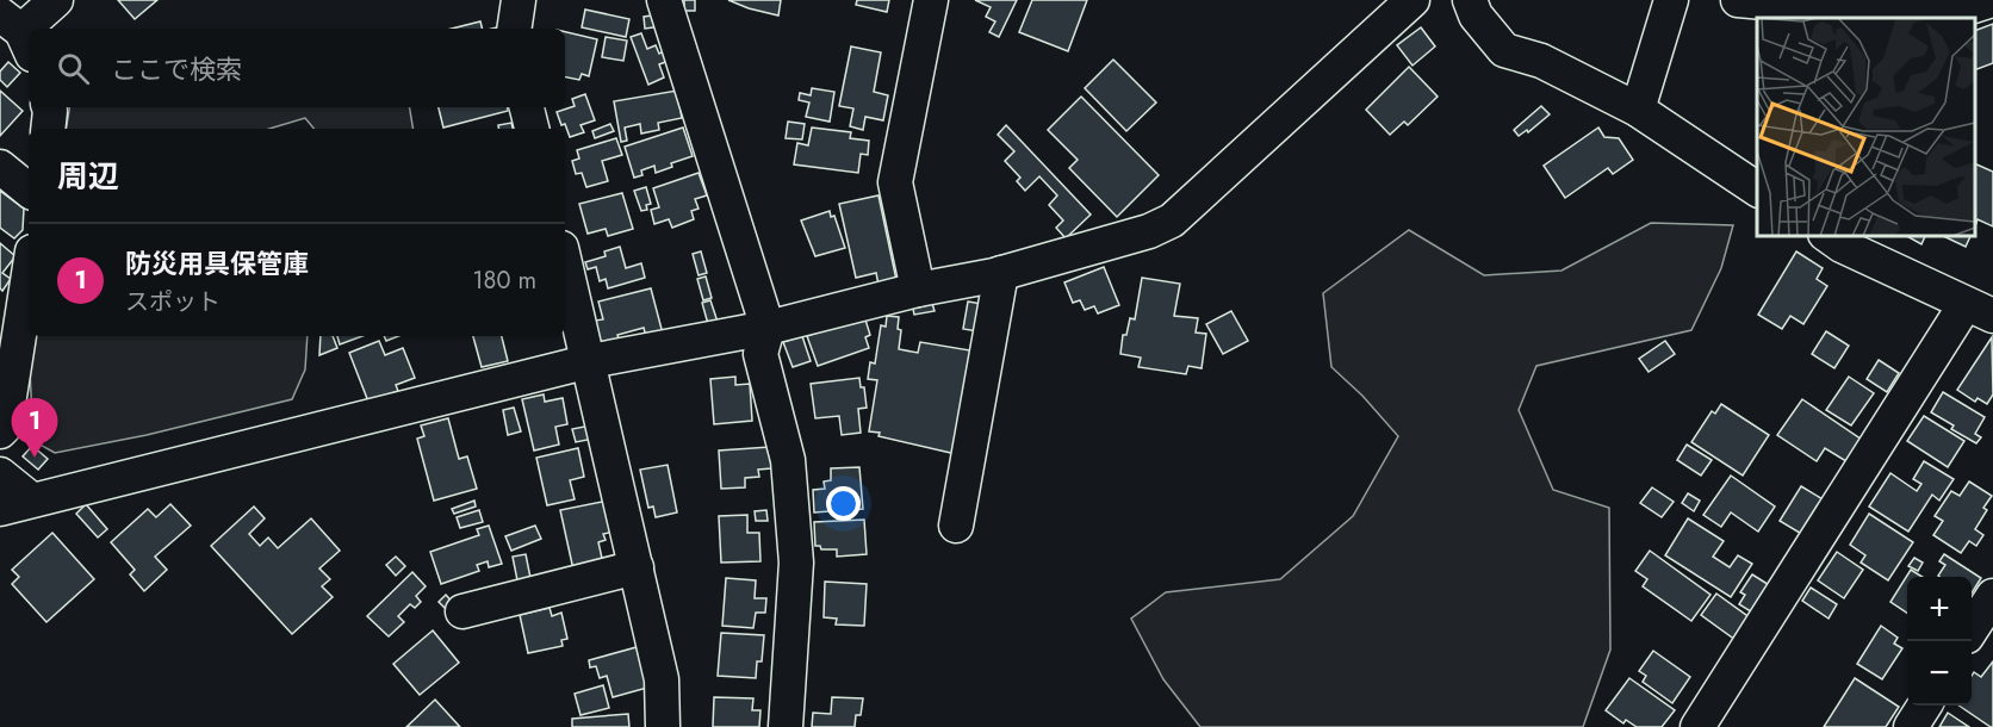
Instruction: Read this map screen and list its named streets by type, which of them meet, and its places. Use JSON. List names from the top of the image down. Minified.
{"page":{"search":"ここで検索","heading":"周辺","list":[{"mark":"1","name":"防災用具保管庫","note":"スポット","value":"180 m"}],"pins":"1","map_buttons":["+","−"]}}
